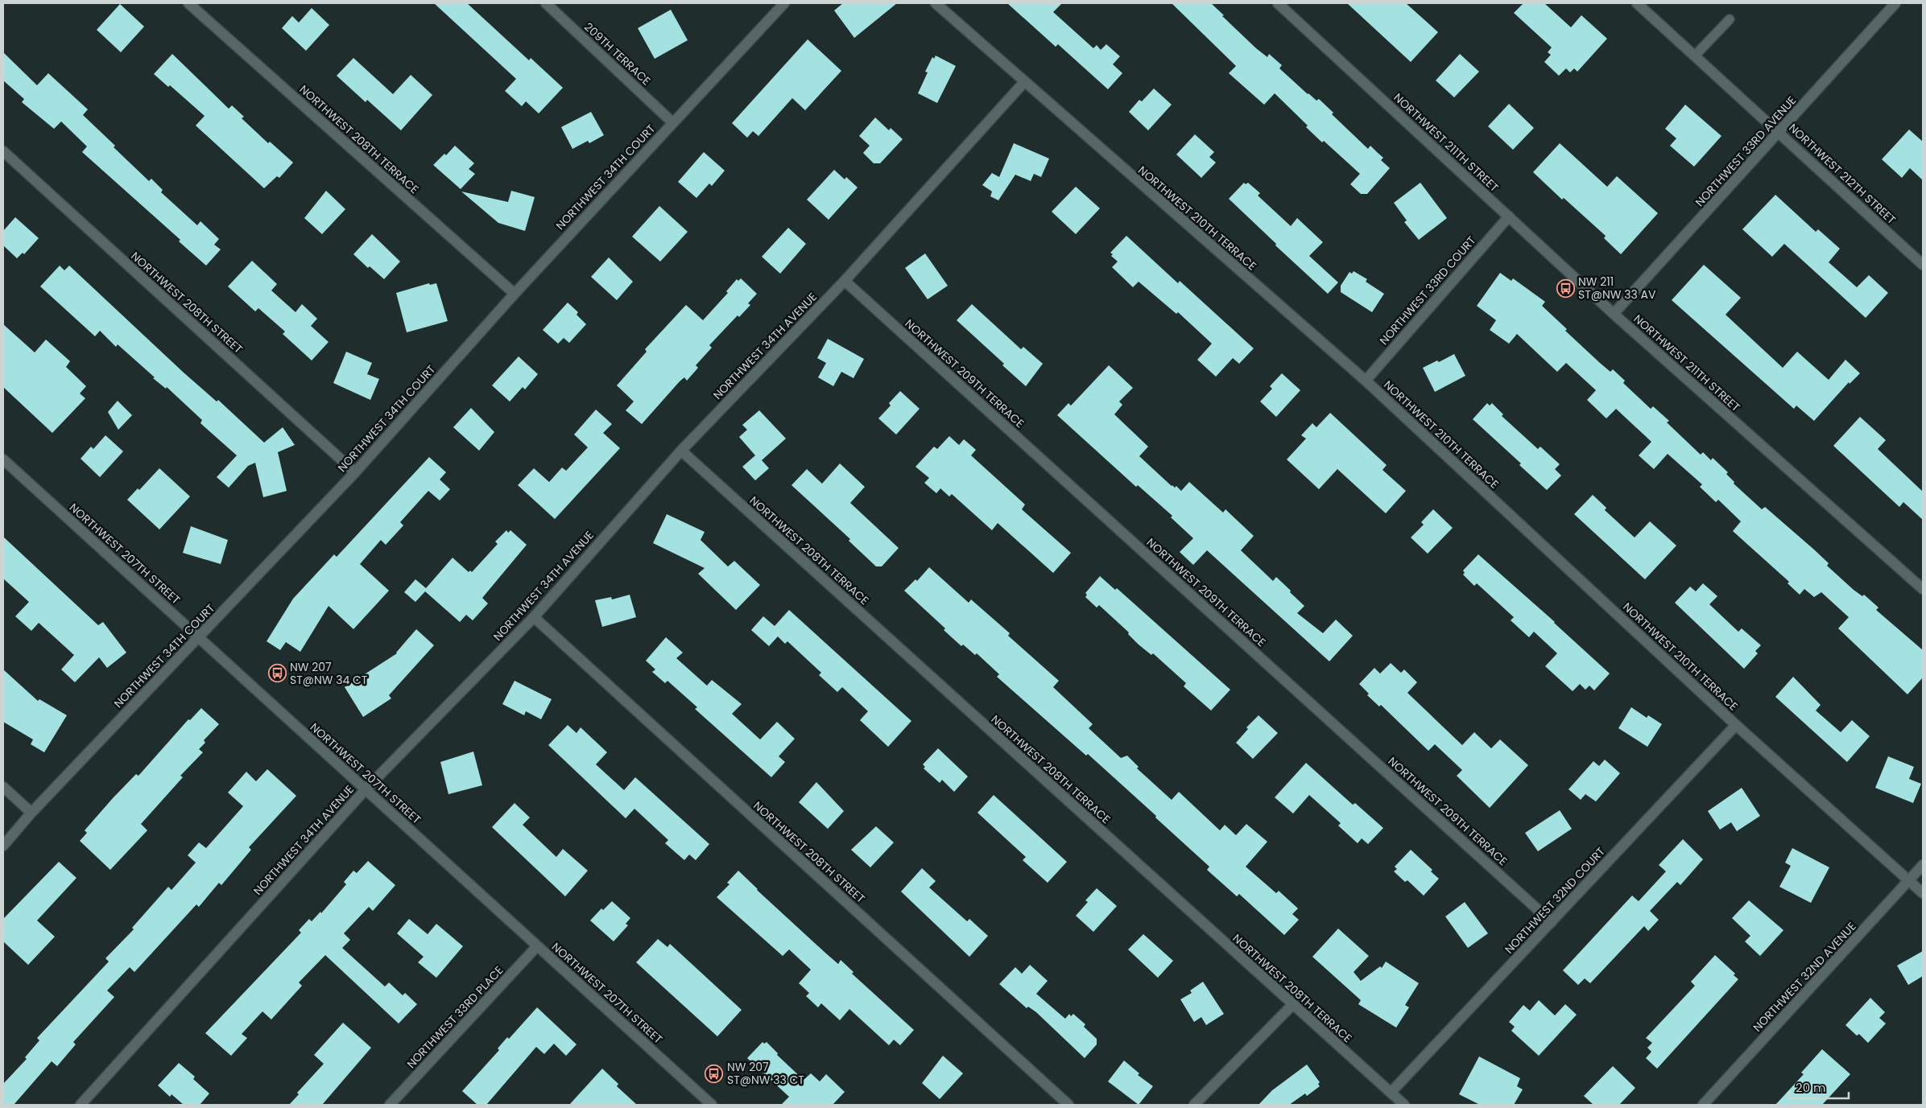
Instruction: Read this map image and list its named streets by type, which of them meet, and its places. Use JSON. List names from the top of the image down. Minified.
{"streets":{"street":["209TH TERRACE","NORTHWEST 208TH TERRACE","NORTHWEST 211TH STREET","NORTHWEST 33RD AVENUE","NORTHWEST 212TH STREET","NORTHWEST 34TH COURT","NORTHWEST 210TH TERRACE","NORTHWEST 33RD COURT","NORTHWEST 208TH STREET","NORTHWEST 34TH AVENUE","NORTHWEST 209TH TERRACE","NORTHWEST 207TH STREET","NORTHWEST 32ND COURT","NORTHWEST 32ND AVENUE","NORTHWEST 33RD PLACE"]},"crossings":[["209TH TERRACE","NORTHWEST 34TH COURT"],["NORTHWEST 208TH TERRACE","NORTHWEST 34TH COURT"],["NORTHWEST 208TH TERRACE","NORTHWEST 34TH AVENUE"],["NORTHWEST 208TH TERRACE","NORTHWEST 32ND COURT"],["NORTHWEST 211TH STREET","NORTHWEST 33RD AVENUE"],["NORTHWEST 211TH STREET","NORTHWEST 33RD COURT"],["NORTHWEST 33RD AVENUE","NORTHWEST 212TH STREET"],["NORTHWEST 34TH COURT","NORTHWEST 208TH STREET"],["NORTHWEST 34TH COURT","NORTHWEST 207TH STREET"],["NORTHWEST 210TH TERRACE","NORTHWEST 33RD COURT"],["NORTHWEST 210TH TERRACE","NORTHWEST 34TH AVENUE"],["NORTHWEST 210TH TERRACE","NORTHWEST 32ND COURT"],["NORTHWEST 210TH TERRACE","NORTHWEST 32ND AVENUE"],["NORTHWEST 208TH STREET","NORTHWEST 34TH AVENUE"],["NORTHWEST 34TH AVENUE","NORTHWEST 209TH TERRACE"],["NORTHWEST 34TH AVENUE","NORTHWEST 207TH STREET"],["NORTHWEST 209TH TERRACE","NORTHWEST 32ND COURT"],["NORTHWEST 207TH STREET","NORTHWEST 33RD PLACE"]],"places":{"bus stop":["NW 211 ST@NW 33 AV","NW 207 ST@NW 34 CT","NW 207 ST@NW 33 CT"]},"scale_bar":"20 m"}
